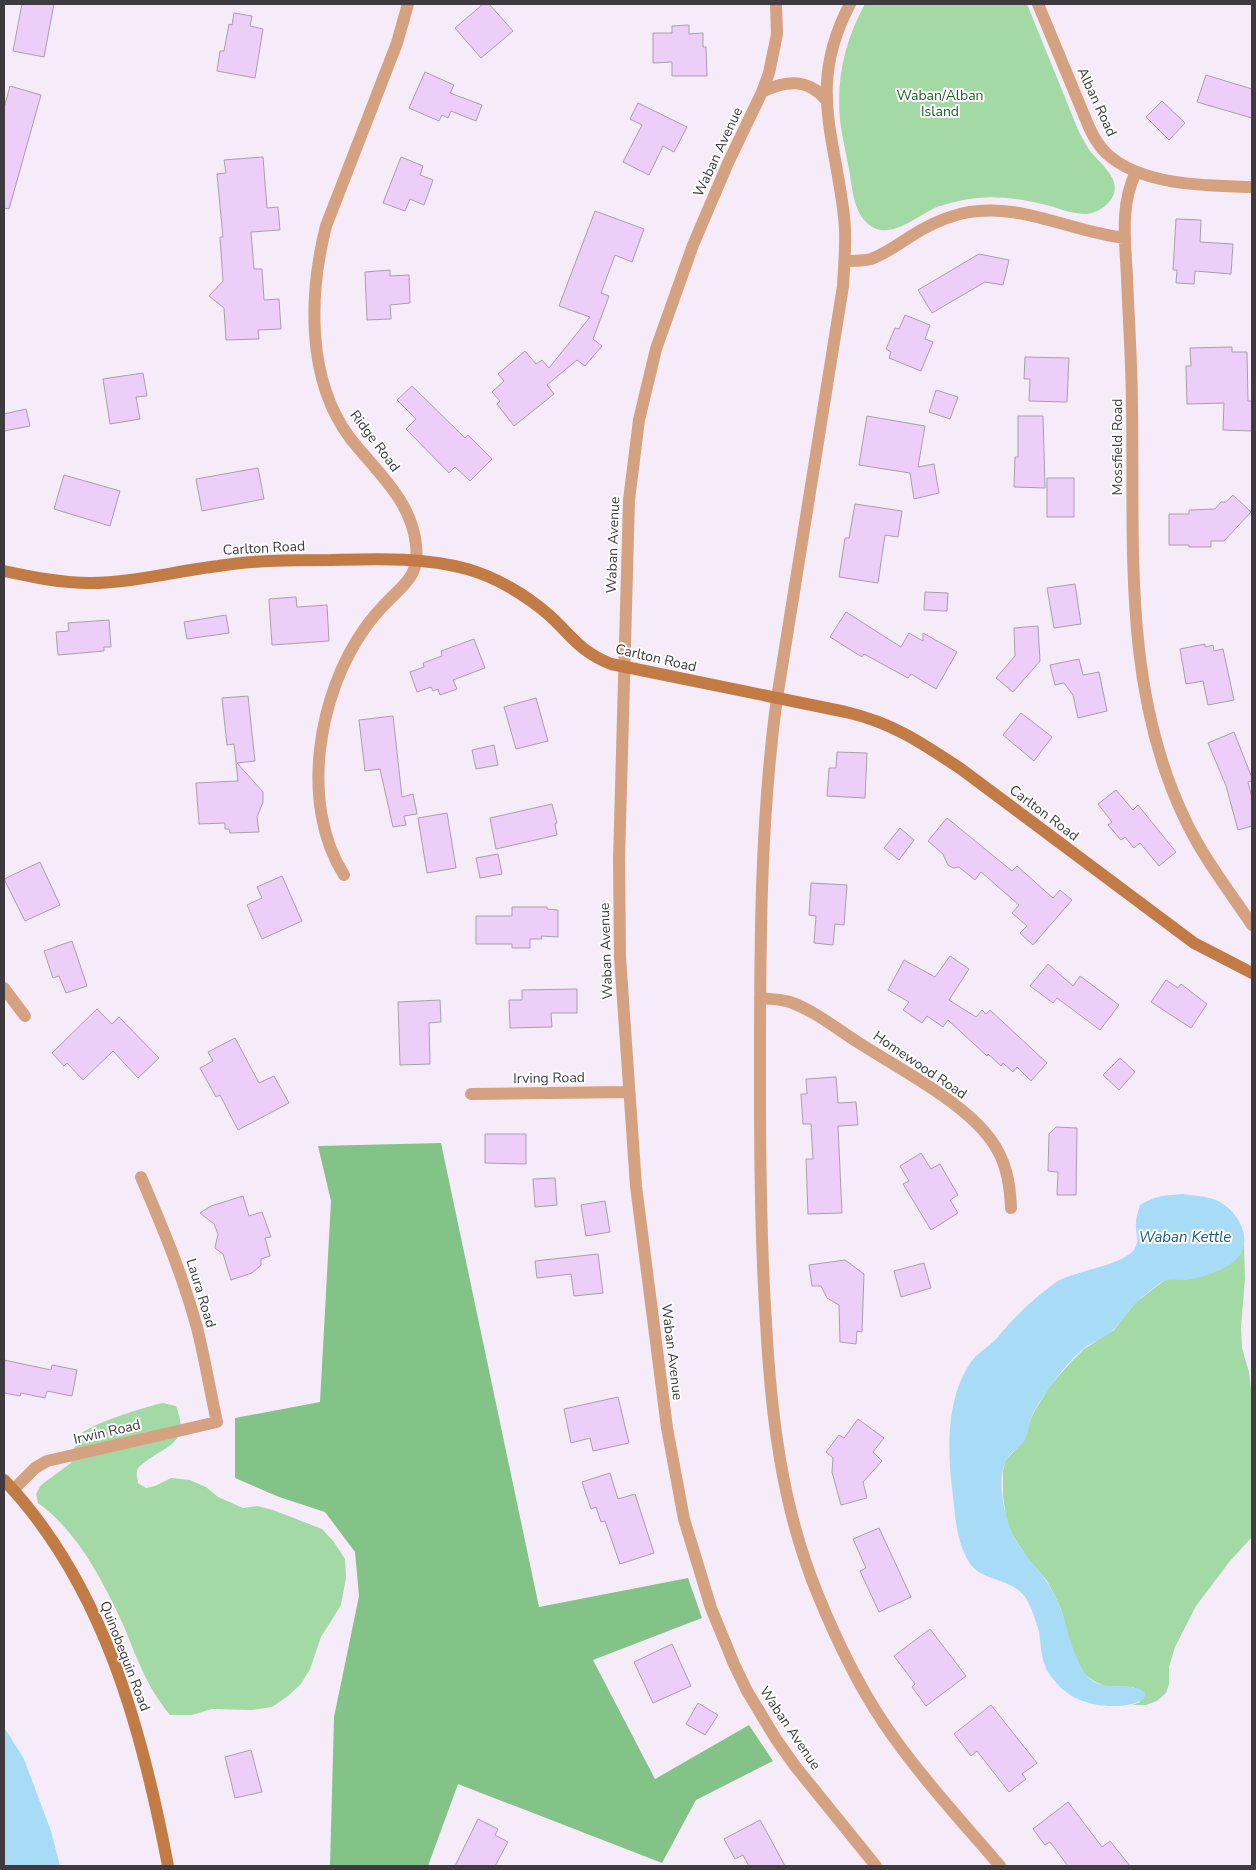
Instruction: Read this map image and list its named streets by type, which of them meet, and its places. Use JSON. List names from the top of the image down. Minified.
{"streets":{"street":["Alban Road","Waban Avenue","Ridge Road","Mossfield Road","Carlton Road","Homewood Road","Irving Road","Laura Road","Irwin Road","Quinobequin Road"]},"crossings":[["Alban Road","Mossfield Road"],["Waban Avenue","Carlton Road"],["Waban Avenue","Irving Road"],["Ridge Road","Carlton Road"],["Laura Road","Irwin Road"],["Irwin Road","Quinobequin Road"]],"water":["Waban Kettle"],"parks":["Waban/Alban Island"]}
